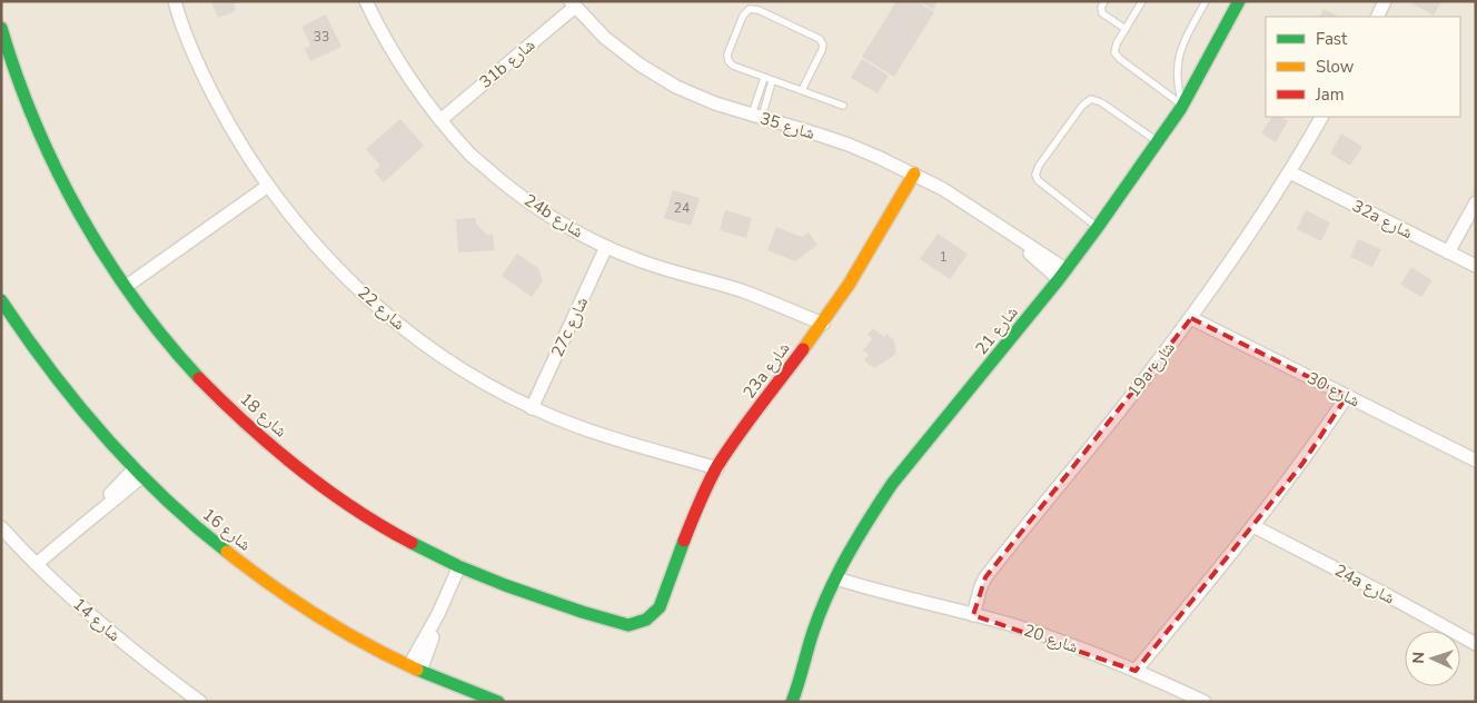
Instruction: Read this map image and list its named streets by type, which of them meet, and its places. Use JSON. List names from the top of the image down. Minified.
{"streets":{"street":["31b شارع","شارع 35","24b شارع","32a شارع","شارع 22","27c شارع","شارع 21","19a شارع","23a شارع","شارع 30","شارع 18","شارع 16","24a شارع","شارع 14","شارع 20"]},"crossings":[["31b شارع","شارع 35"],["31b شارع","24b شارع"],["شارع 35","شارع 21"],["شارع 35","23a شارع"],["24b شارع","27c شارع"],["24b شارع","23a شارع"],["32a شارع","19a شارع"],["شارع 22","27c شارع"],["شارع 22","23a شارع"],["شارع 21","شارع 20"],["19a شارع","شارع 30"],["19a شارع","شارع 20"],["23a شارع","شارع 18"]],"house_numbers":["33","24","1"],"legend":["Fast","Slow","Jam"],"north":"left"}
